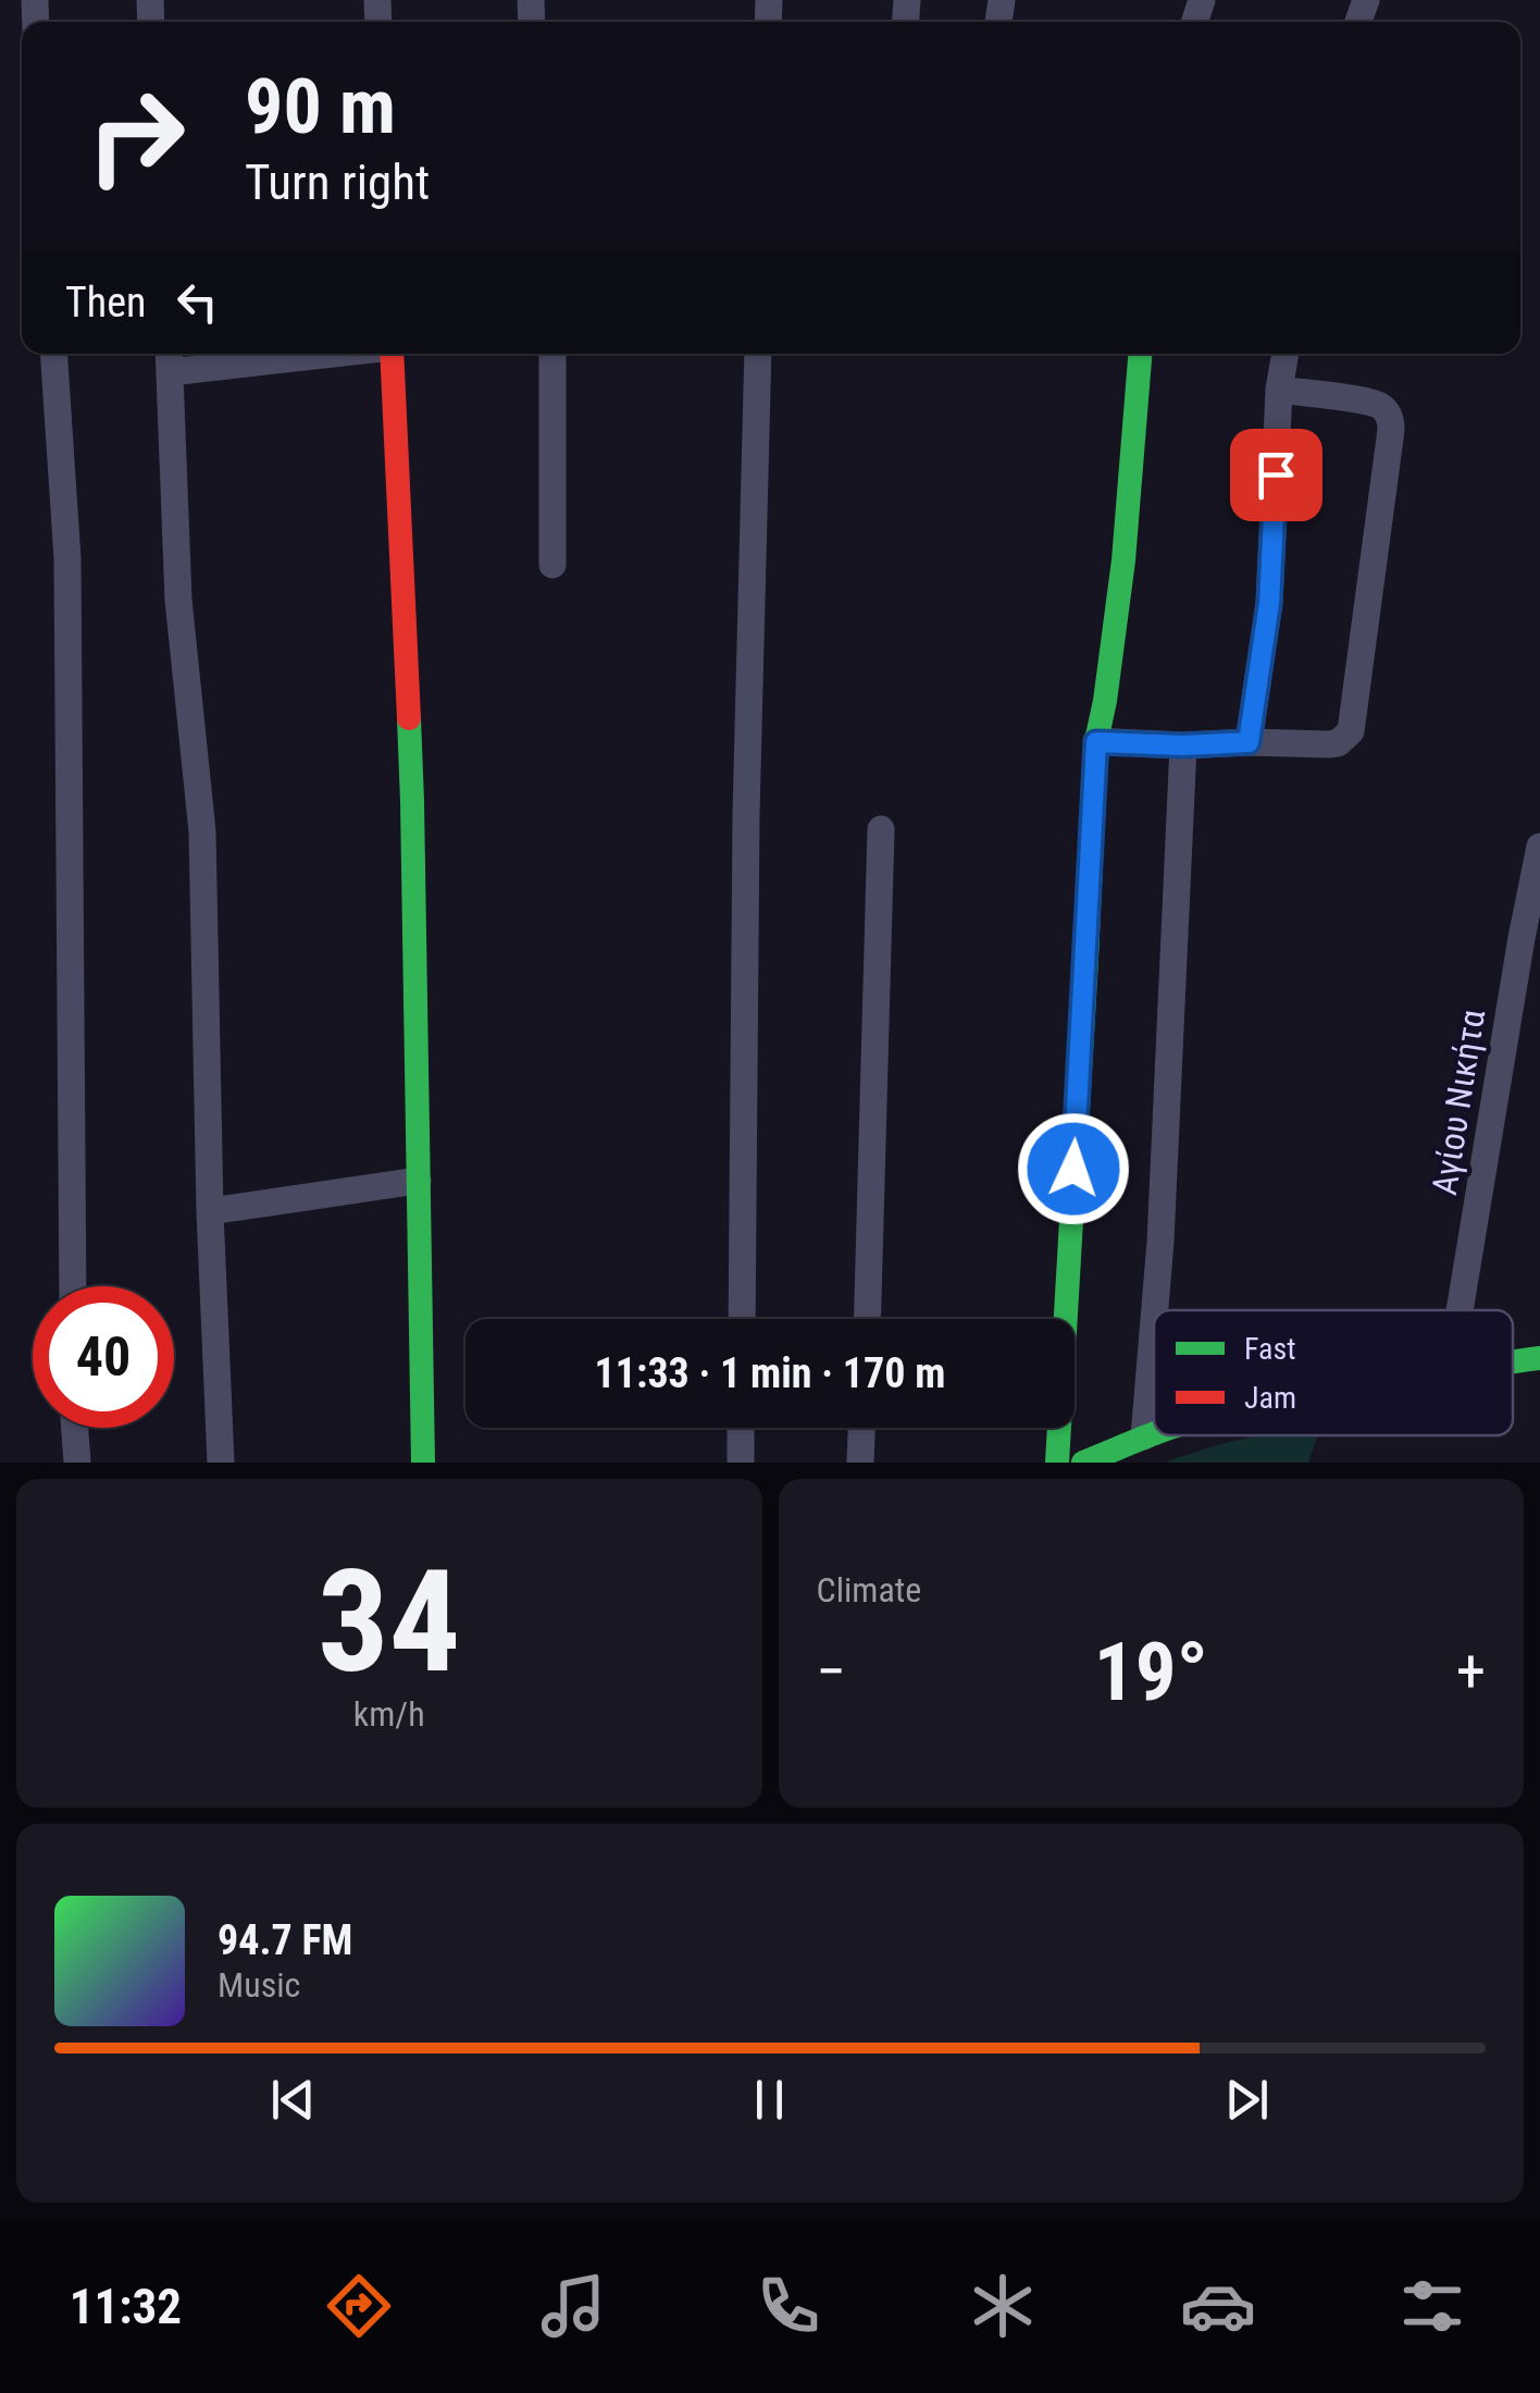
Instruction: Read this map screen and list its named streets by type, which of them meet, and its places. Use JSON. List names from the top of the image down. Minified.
{"streets":{"street":["Αγίου Νικήτα"]},"legend":["Fast","Jam"],"page":{"turn":["90 m","Turn right"],"then":"Then","limit":"40","trip":"11:33 · 1 min · 170 m","tile":[["34","km/h"],"Climate"],"heat":["−","19°","+"],"song":["94.7 FM","Music"],"tabs":"11:32"}}
